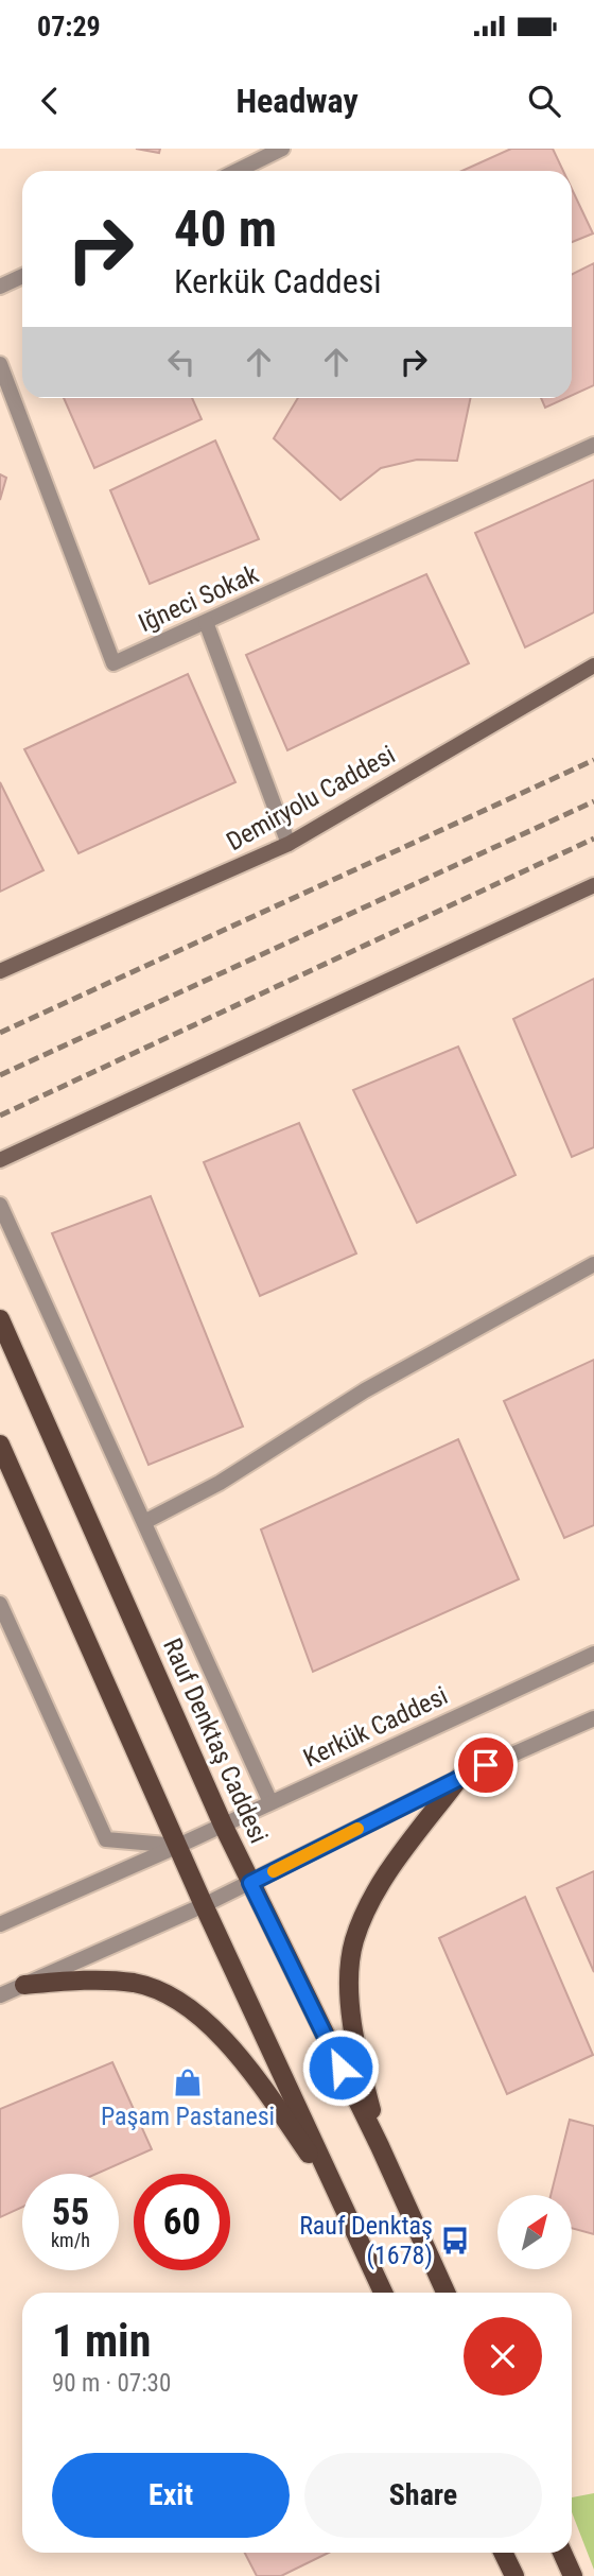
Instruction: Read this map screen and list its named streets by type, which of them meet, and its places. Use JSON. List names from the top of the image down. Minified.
{"streets":{"main road":["Demiryolu Caddesi","Rauf Denktaş Caddesi"],"street":["Iğneci Sokak","Kerkük Caddesi"]},"crossings":[["Kerkük Caddesi","Rauf Denktaş Caddesi"]],"places":{"shop":["Paşam Pastanesi"],"bus stop":["Rauf Denktaş (1678)"]},"north":"top right","page":{"status":"07:29","header":"Headway","turn":["40 m","Kerkük Caddesi"],"speed":"55 km/h","limit":"60","heading":["1 min","90 m · 07:30"],"buttons":["Exit","Share"]}}
